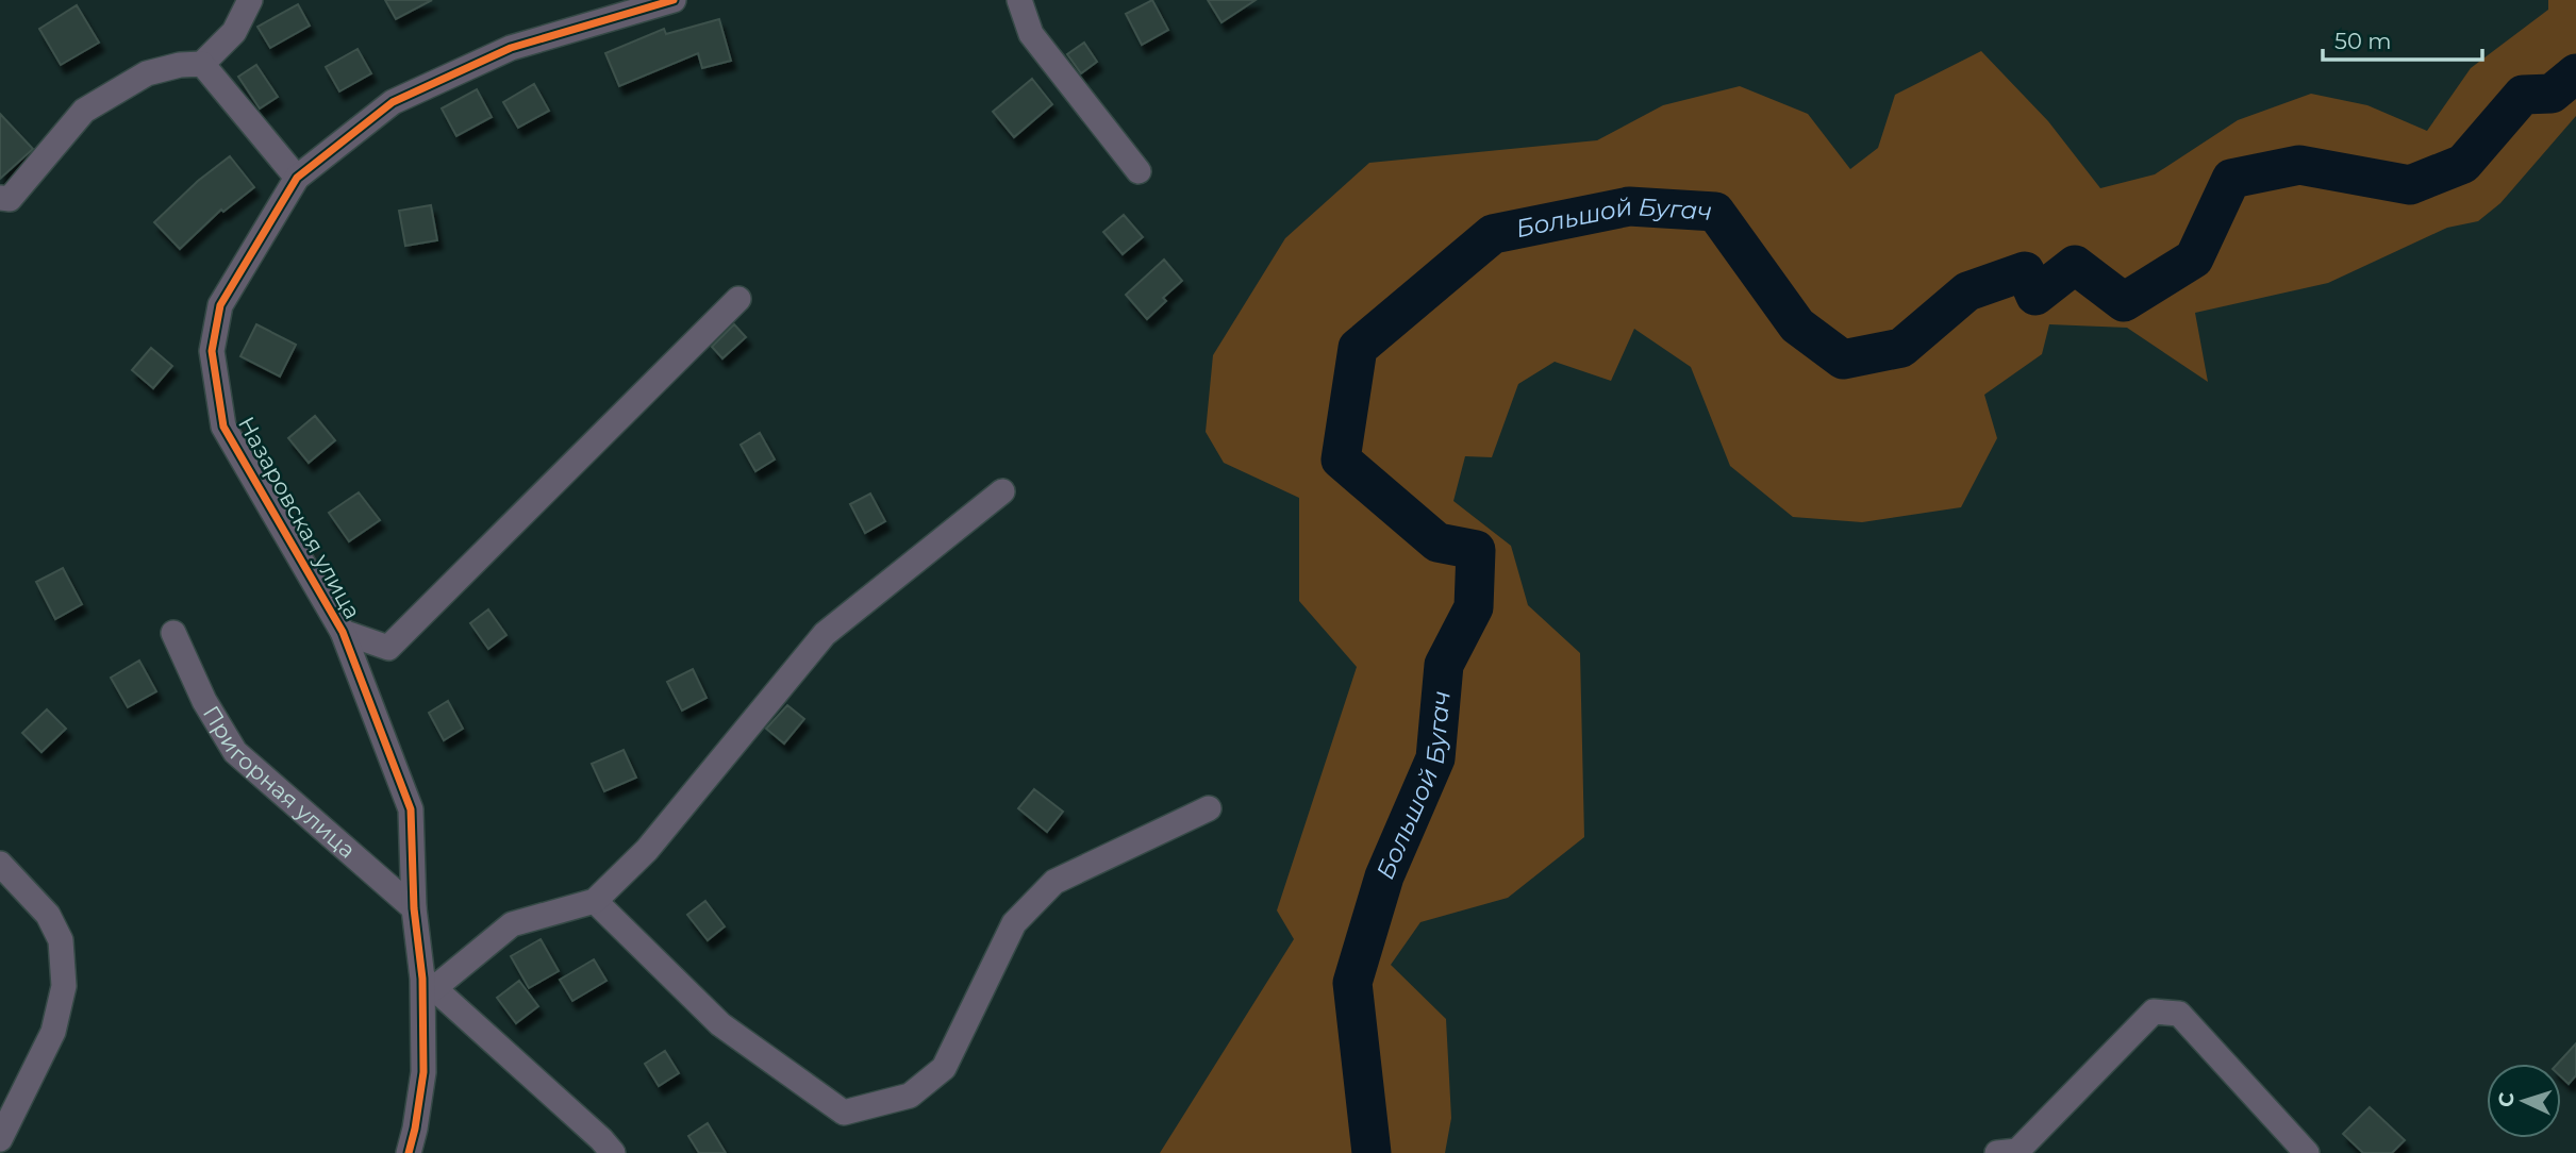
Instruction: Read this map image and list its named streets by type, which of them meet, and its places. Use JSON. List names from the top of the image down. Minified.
{"streets":{"street":["Назаровская улица","Пригорная улица"]},"crossings":[["Назаровская улица","Пригорная улица"]],"water":["Большой Бугач"],"scale_bar":"50 m","north":"left"}
